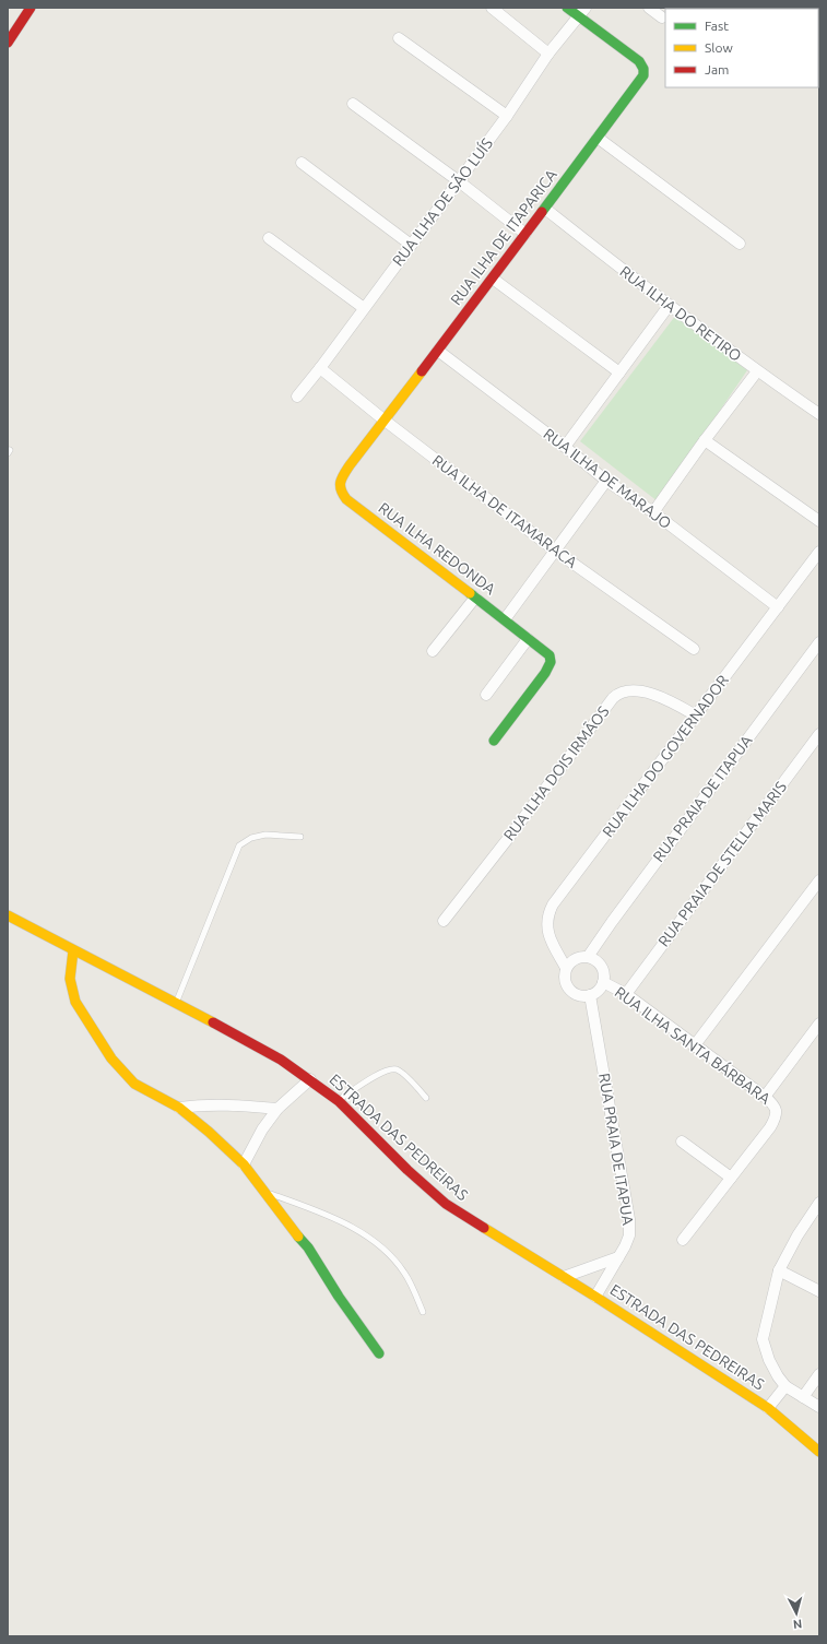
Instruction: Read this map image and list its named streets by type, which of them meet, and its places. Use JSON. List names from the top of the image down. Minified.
{"streets":{"street":["RUA ILHA DE SÃO LUÍS","RUA ILHA DE ITAPARICA","RUA ILHA DO RETIRO","RUA ILHA DE MARAJO","RUA ILHA DE ITAMARACA","RUA ILHA REDONDA","RUA ILHA DO GOVERNADOR","RUA ILHA DOIS IRMÃOS","RUA PRAIA DE ITAPUA","RUA PRAIA DE STELLA MARIS","RUA ILHA SANTA BÁRBARA","ESTRADA DAS PEDREIRAS"]},"crossings":[["RUA ILHA DE SÃO LUÍS","RUA ILHA DE ITAPARICA"],["RUA ILHA DE SÃO LUÍS","RUA ILHA DE ITAMARACA"],["RUA ILHA DE ITAPARICA","RUA ILHA DO RETIRO"],["RUA ILHA DE ITAPARICA","RUA ILHA DE MARAJO"],["RUA ILHA DE ITAPARICA","RUA ILHA DE ITAMARACA"],["RUA ILHA DE ITAPARICA","RUA ILHA REDONDA"],["RUA ILHA DE MARAJO","RUA ILHA DO GOVERNADOR"],["RUA ILHA DO GOVERNADOR","RUA ILHA DOIS IRMÃOS"],["RUA ILHA DO GOVERNADOR","RUA PRAIA DE ITAPUA"],["RUA ILHA DO GOVERNADOR","RUA ILHA SANTA BÁRBARA"],["RUA PRAIA DE ITAPUA","RUA ILHA SANTA BÁRBARA"],["RUA PRAIA DE ITAPUA","ESTRADA DAS PEDREIRAS"],["RUA PRAIA DE STELLA MARIS","RUA ILHA SANTA BÁRBARA"]],"legend":["Fast","Slow","Jam"],"north":"bottom"}
